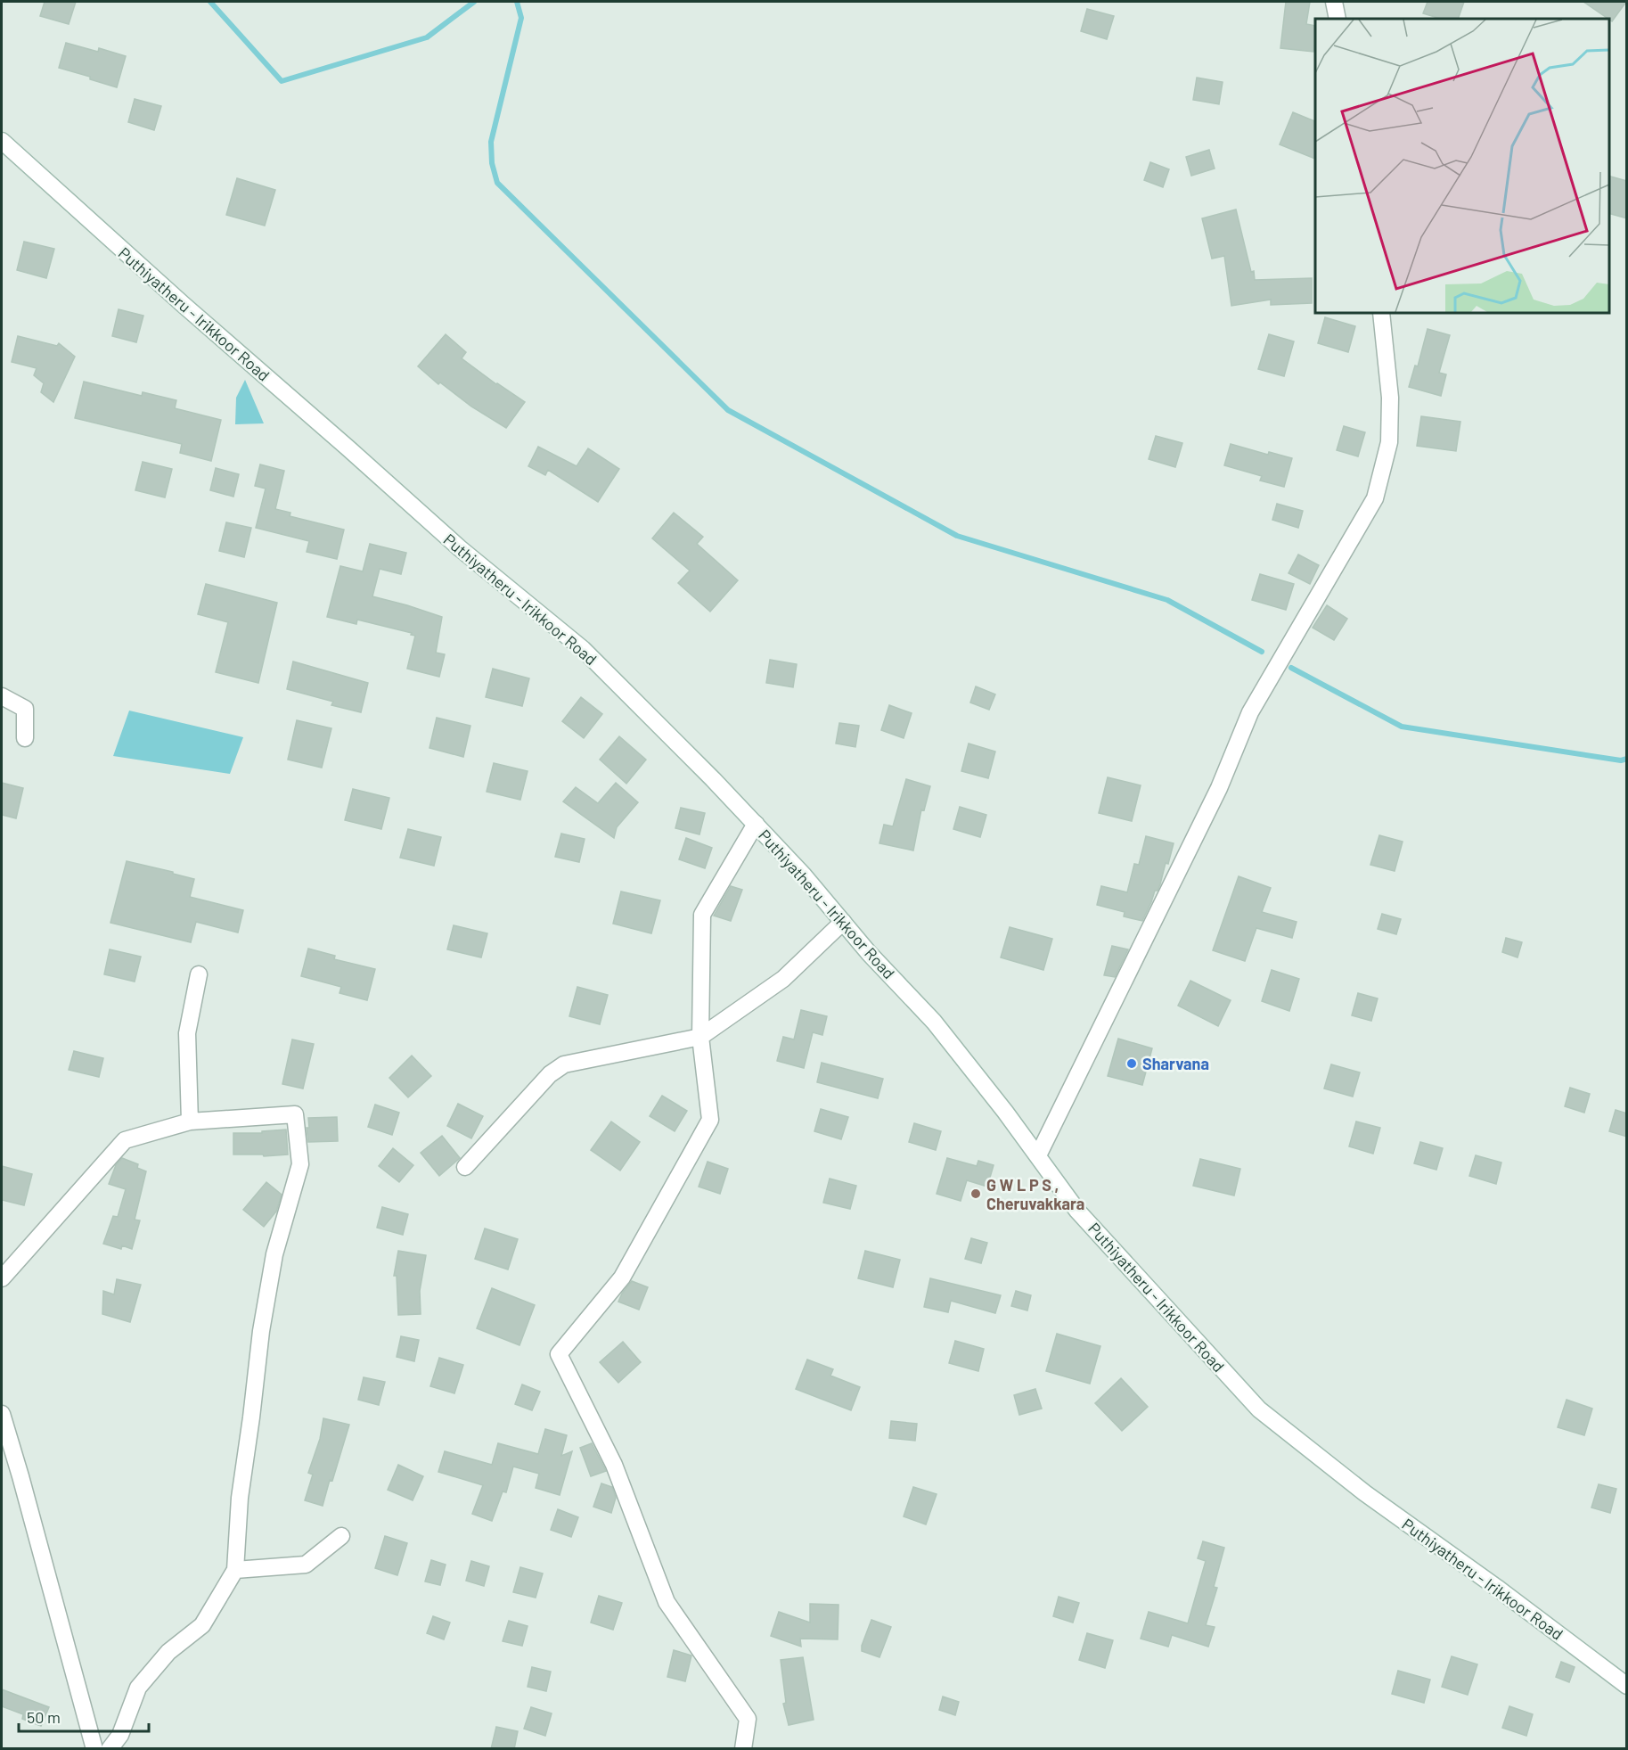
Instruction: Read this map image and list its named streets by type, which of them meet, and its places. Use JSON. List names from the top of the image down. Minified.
{"streets":{"street":["Puthiyatheru - Irikkoor Road"]},"places":["Sharvana","G W L P S , Cheruvakkara"],"scale_bar":"50 m"}
